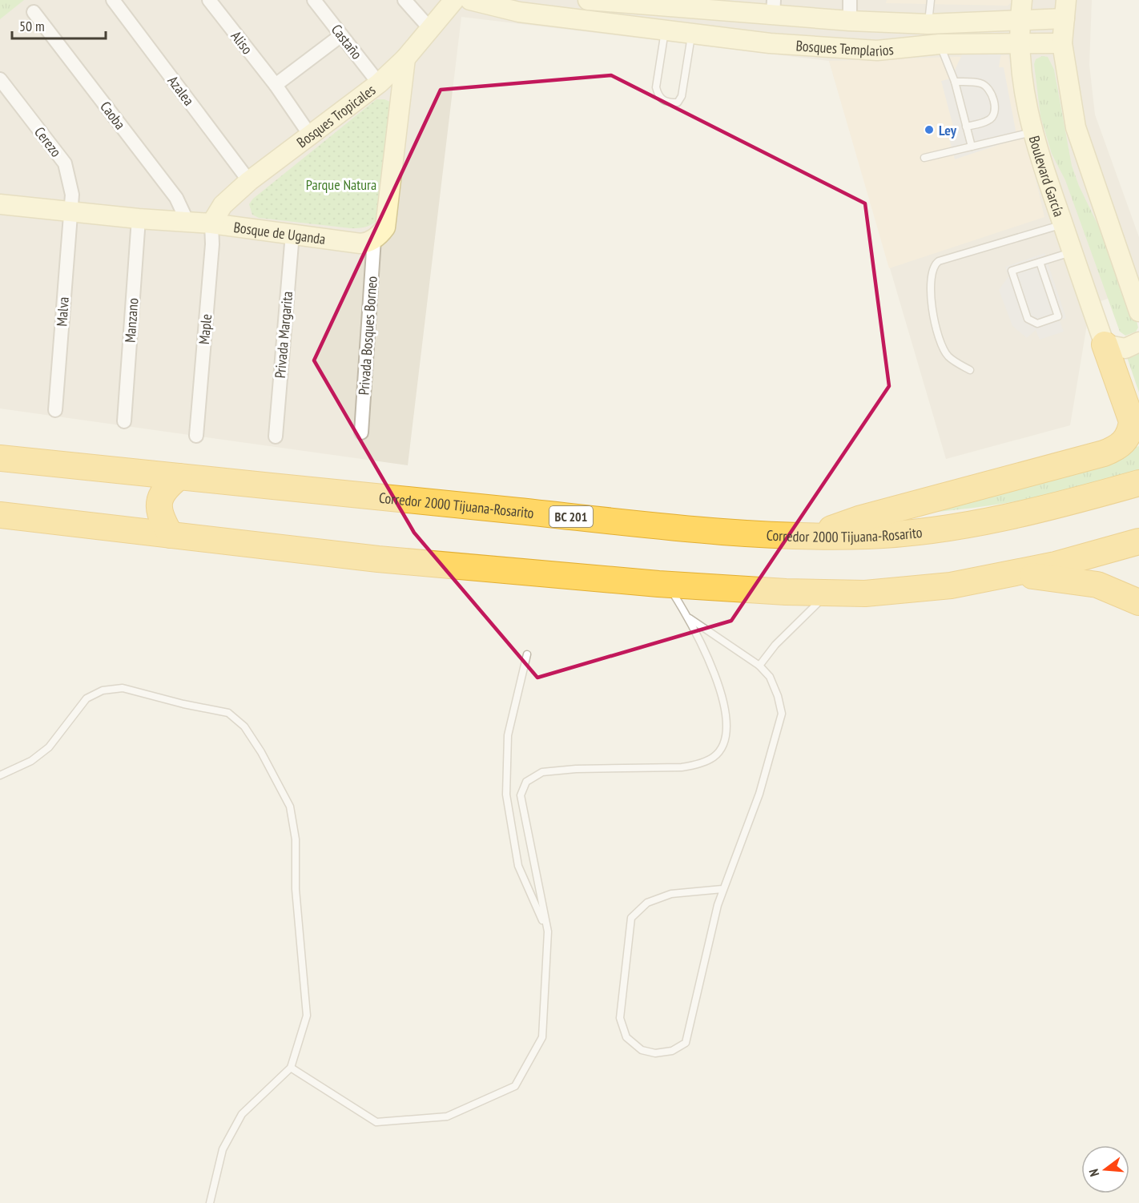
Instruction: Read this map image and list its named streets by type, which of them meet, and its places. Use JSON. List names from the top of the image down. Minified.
{"streets":{"highway":["Corredor 2000 Tijuana-Rosarito","BC 201"],"main road":["Bosques Templarios","Bosques Tropicales","Boulevard García","Bosque de Uganda"],"street":["Castaño","Aliso","Azalea","Caoba","Cerezo","Malva","Manzano","Maple","Privada Margarita","Privada Bosques Borneo"]},"crossings":[["Castaño","Bosques Tropicales"],["Aliso","Bosques Tropicales"],["Bosques Templarios","Boulevard García"],["Azalea","Bosques Tropicales"],["Caoba","Bosque de Uganda"],["Bosques Tropicales","Bosque de Uganda"],["Bosques Tropicales","Maple"],["Cerezo","Bosque de Uganda"],["Cerezo","Malva"],["Bosque de Uganda","Malva"],["Bosque de Uganda","Manzano"],["Bosque de Uganda","Maple"],["Bosque de Uganda","Privada Margarita"],["Bosque de Uganda","Privada Bosques Borneo"]],"parks":["Parque Natura"],"places":["Ley"],"scale_bar":"50 m","north":"left"}
